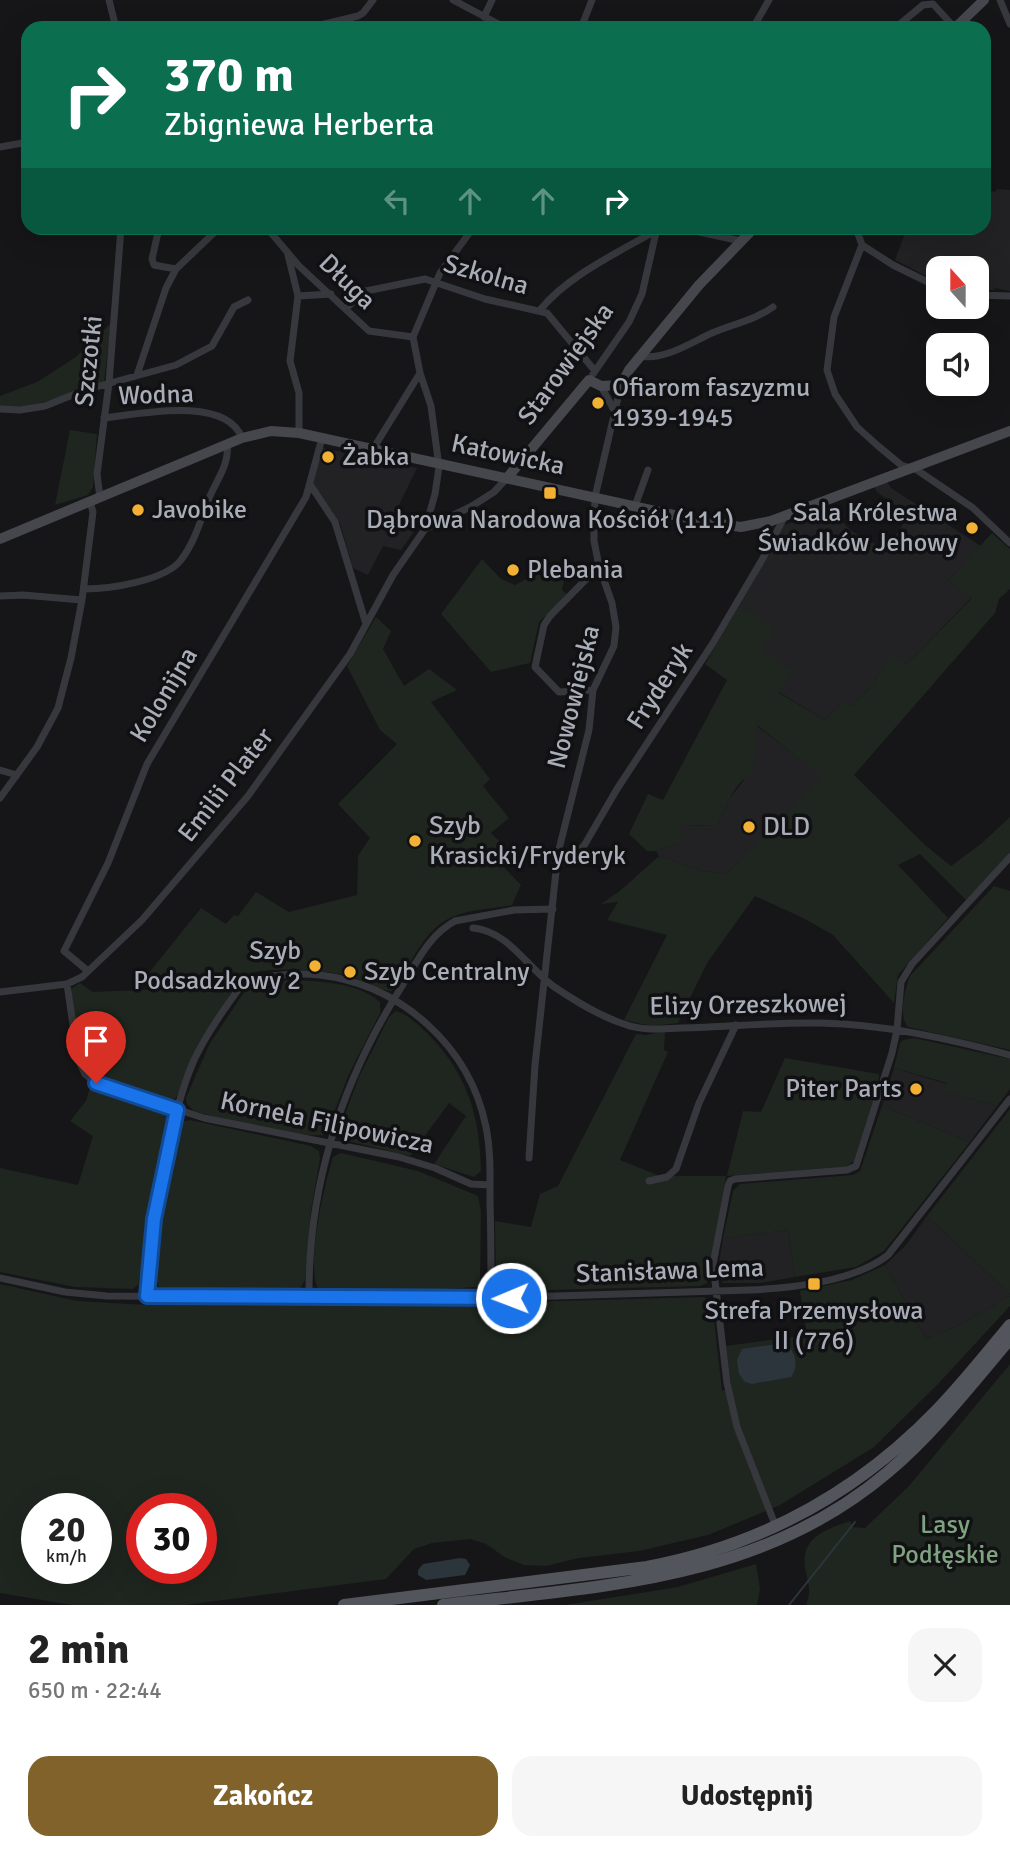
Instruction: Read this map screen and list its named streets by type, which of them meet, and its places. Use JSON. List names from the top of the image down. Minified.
{"streets":{"street":["Szkolna","Długa","Szczotki","Starowiejska","Wodna","Katowicka","Fryderyk","Kolonijna","Nowowiejska","Emilii Plater","Elizy Orzeszkowej","Kornela Filipowicza","Stanisława Lema"]},"crossings":[["Szkolna","Długa"],["Szkolna","Starowiejska"],["Długa","Emilii Plater"],["Szczotki","Wodna"],["Szczotki","Katowicka"],["Starowiejska","Katowicka"],["Starowiejska","Emilii Plater"],["Wodna","Katowicka"],["Katowicka","Fryderyk"],["Katowicka","Kolonijna"],["Katowicka","Nowowiejska"],["Katowicka","Emilii Plater"],["Fryderyk","Nowowiejska"],["Kolonijna","Emilii Plater"],["Nowowiejska","Elizy Orzeszkowej"],["Emilii Plater","Kornela Filipowicza"]],"parks":["Lasy Podłęskie"],"places":{"other":["Ofiarom faszyzmu 1939-1945","Żabka","Javobike","Sala Królestwa Świadków Jehowy","Plebania","DLD","Szyb Krasicki/Fryderyk","Szyb Podsadzkowy 2","Szyb Centralny","Piter Parts"],"transit":["Dąbrowa Narodowa Kościół (111)","Strefa Przemysłowa II (776)"]},"north":"top","page":{"turn":["370 m","Zbigniewa Herberta"],"speed":"20 km/h","limit":"30","heading":["2 min","650 m · 22:44"],"buttons":["Zakończ","Udostępnij"]}}
